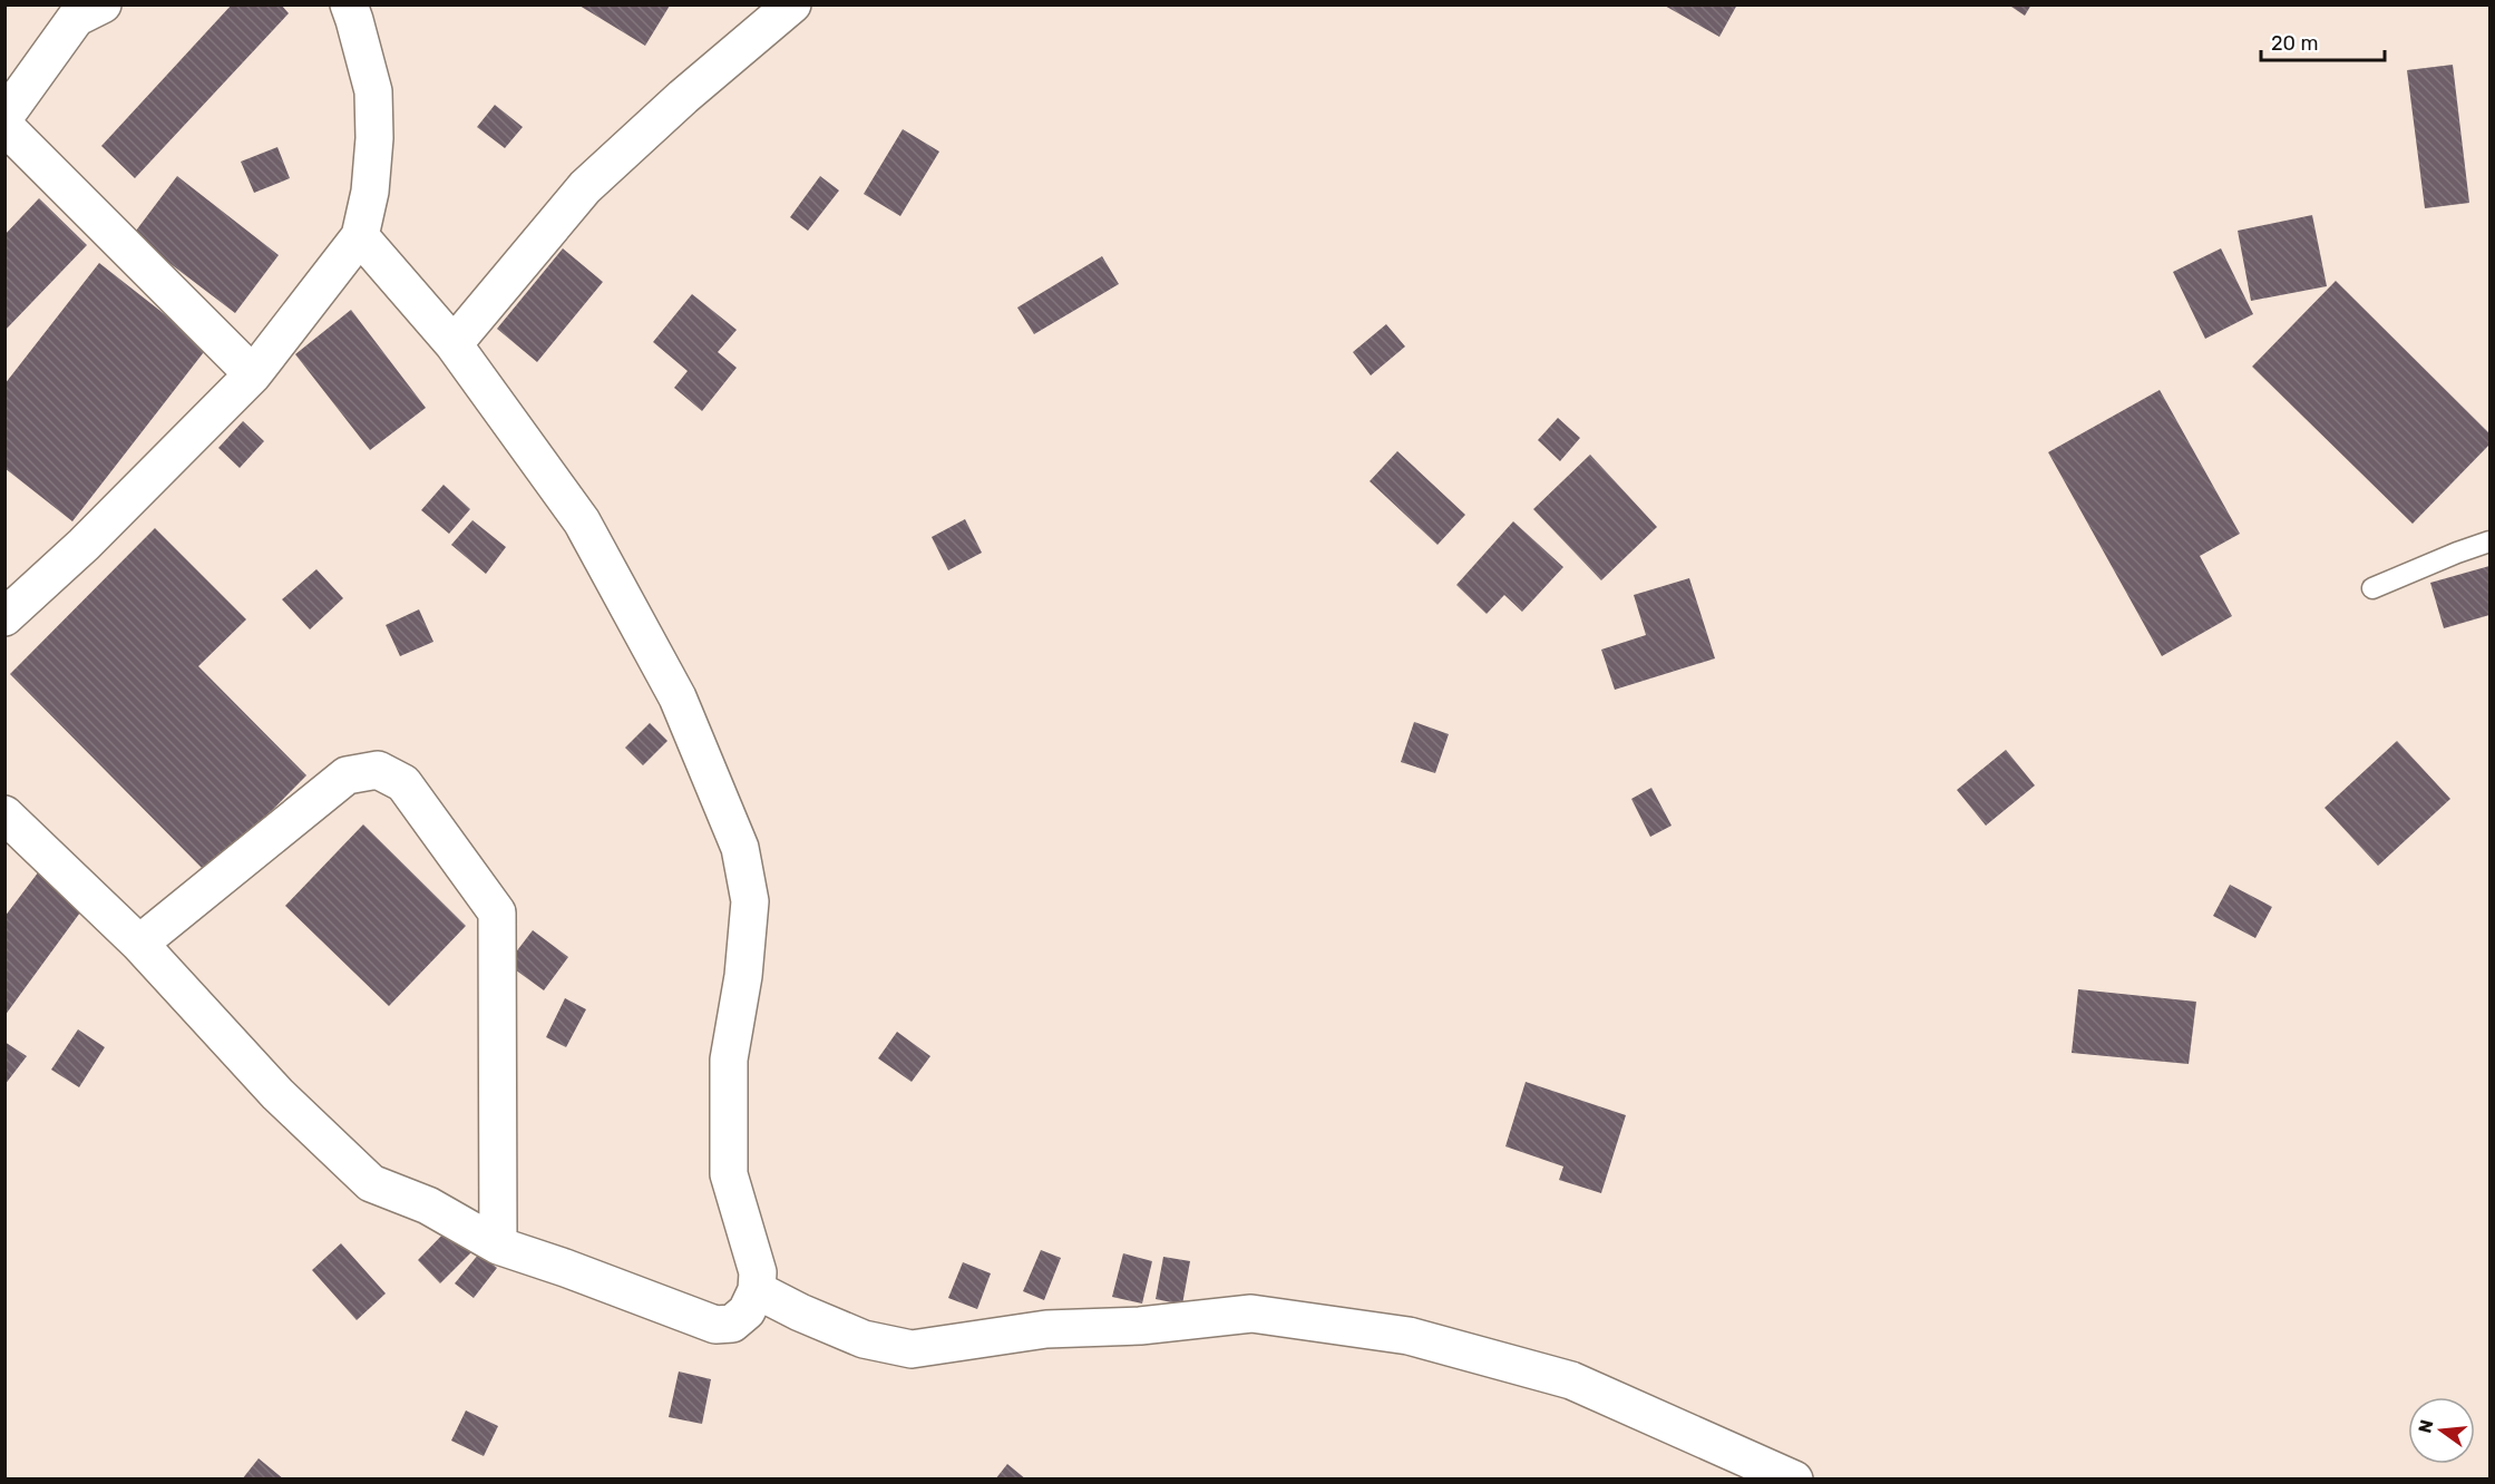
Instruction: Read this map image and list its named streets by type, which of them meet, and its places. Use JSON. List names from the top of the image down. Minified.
{"scale_bar":"20 m","north":"left"}
